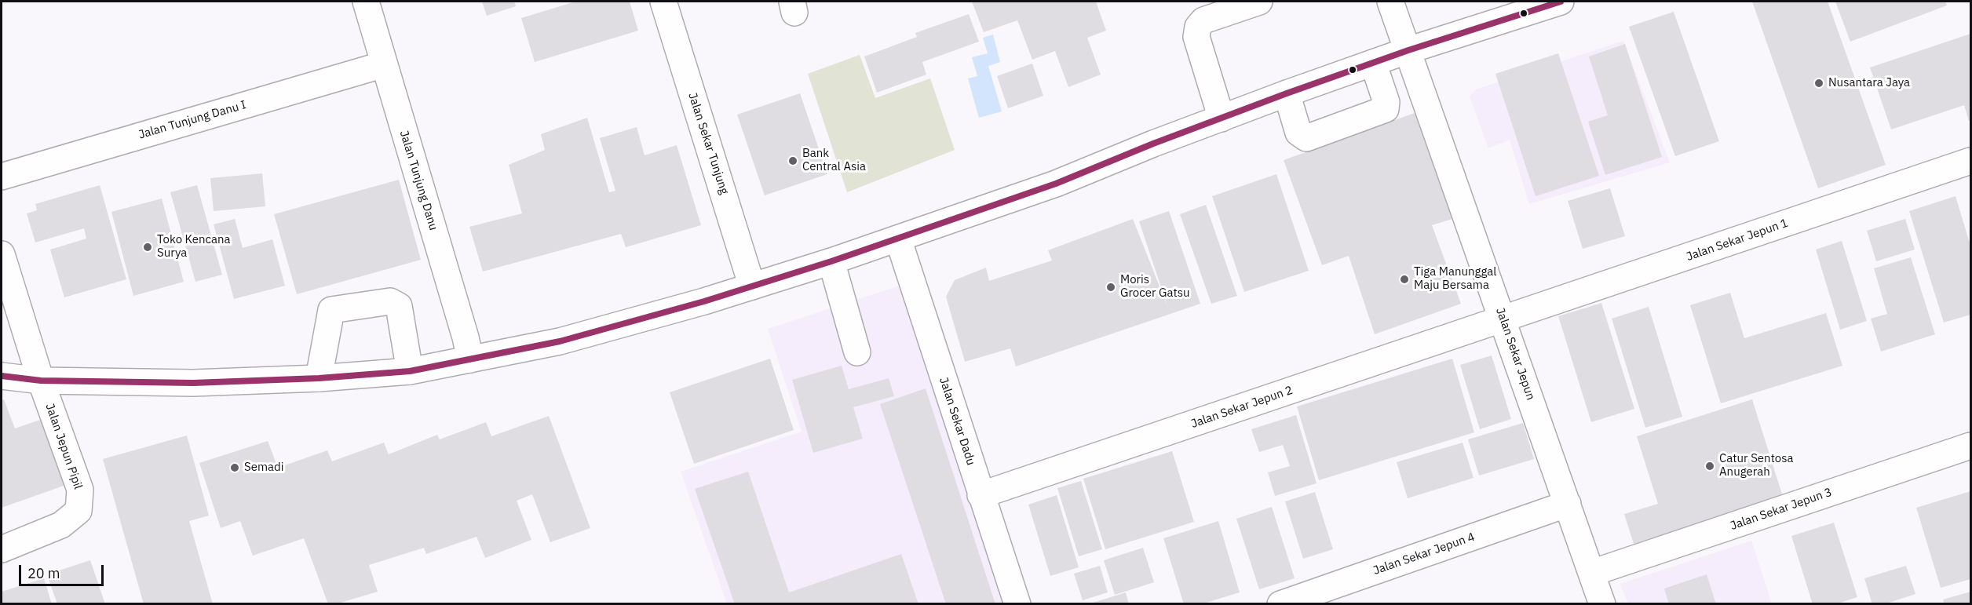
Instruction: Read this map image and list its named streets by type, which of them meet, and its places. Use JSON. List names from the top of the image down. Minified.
{"streets":{"main road":["Jalan Tunjung Danu I","Jalan Sekar Tunjung","Jalan Tunjung Danu","Jalan Sekar Jepun 1","Jalan Sekar Jepun","Jalan Sekar Jepun 2","Jalan Sekar Dadu","Jalan Jepun Pipil","Jalan Sekar Jepun 3","Jalan Sekar Jepun 4"]},"crossings":[["Jalan Tunjung Danu I","Jalan Tunjung Danu"],["Jalan Sekar Jepun 1","Jalan Sekar Jepun"],["Jalan Sekar Jepun 1","Jalan Sekar Jepun 2"],["Jalan Sekar Jepun","Jalan Sekar Jepun 2"],["Jalan Sekar Jepun","Jalan Sekar Jepun 3"],["Jalan Sekar Jepun","Jalan Sekar Jepun 4"],["Jalan Sekar Jepun 2","Jalan Sekar Dadu"]],"places":["Nusantara Jaya","Bank Central Asia","Toko Kencana Surya","Tiga Manunggal Maju Bersama","Moris Grocer Gatsu","Catur Sentosa Anugerah","Semadi"],"scale_bar":"20 m"}
